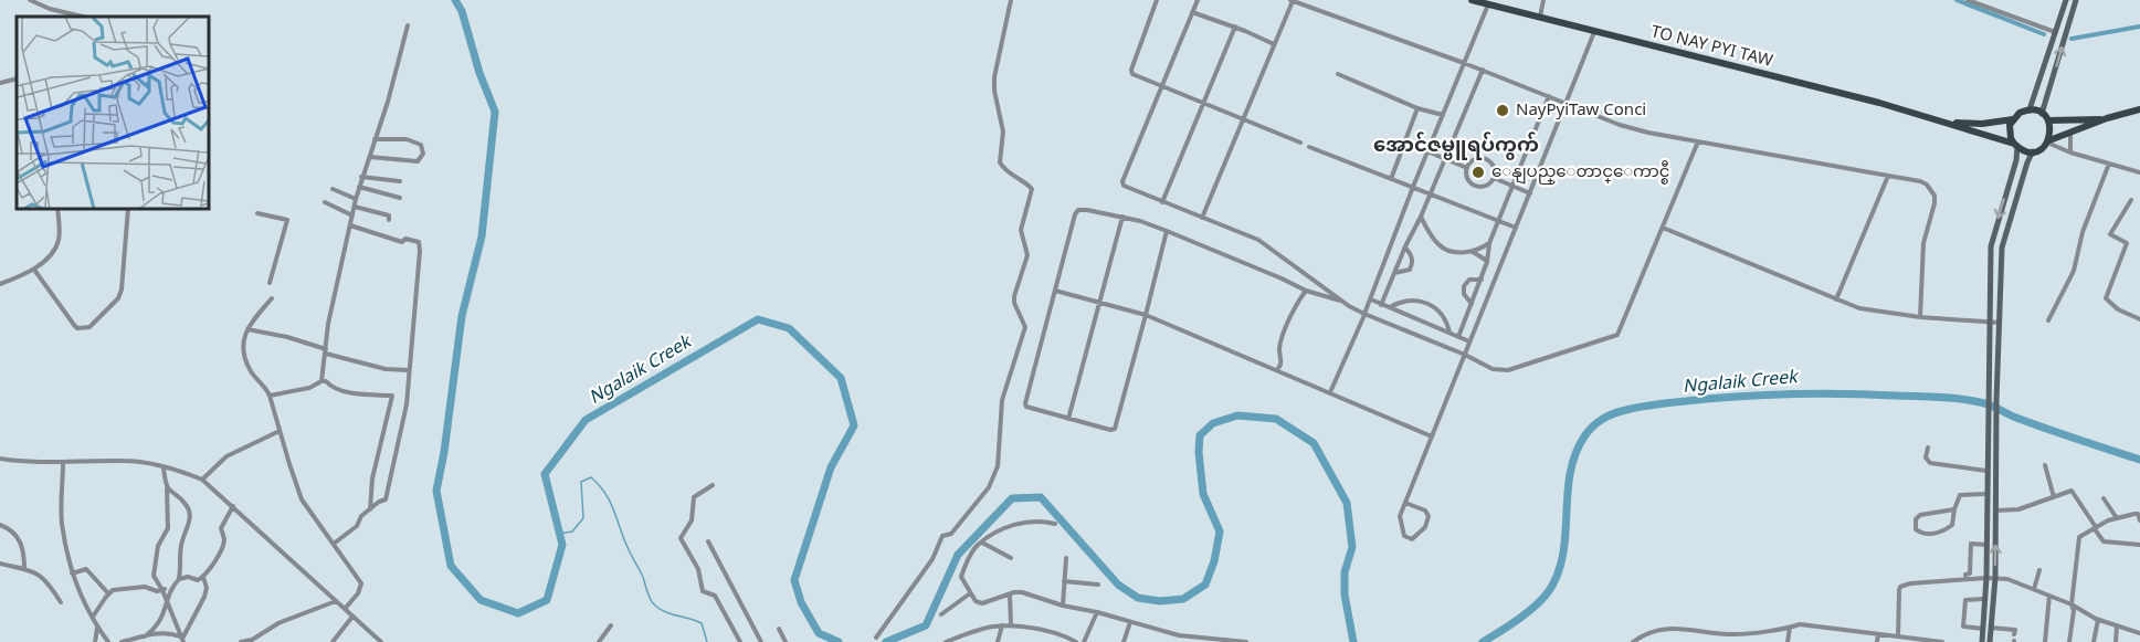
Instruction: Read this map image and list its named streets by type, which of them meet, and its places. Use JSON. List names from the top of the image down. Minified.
{"streets":{"main road":["TO NAY PYI TAW"]},"districts":["အောင်ဇမ္ဗူရပ်ကွက်"],"water":["Ngalaik Creek"],"places":["NayPyiTaw Conci","ေနျပည္ေတာင္ေကာင္စီ"]}
